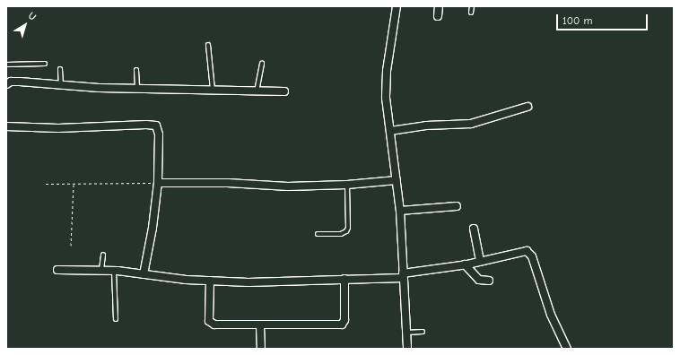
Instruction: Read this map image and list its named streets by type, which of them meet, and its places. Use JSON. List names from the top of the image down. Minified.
{"scale_bar":"100 m","north":"top right"}
